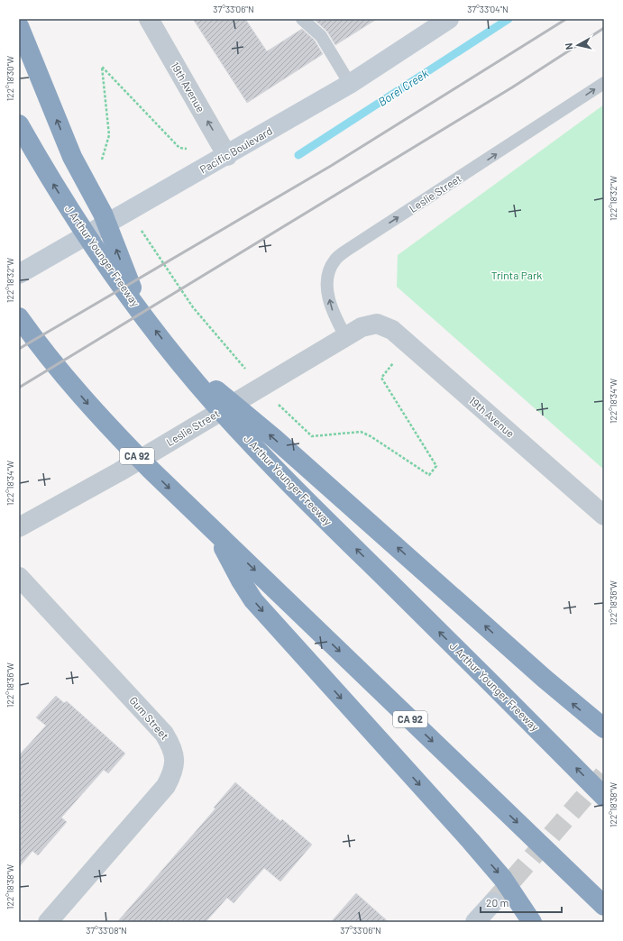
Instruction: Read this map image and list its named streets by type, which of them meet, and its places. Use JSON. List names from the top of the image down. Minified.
{"streets":{"highway":["J Arthur Younger Freeway","CA 92"],"street":["19th Avenue","Pacific Boulevard","Leslie Street","Gum Street"]},"crossings":[["19th Avenue","Pacific Boulevard"],["19th Avenue","Leslie Street"]],"one_way":["Leslie Street"],"water":["Borel Creek"],"parks":["Trinta Park"],"scale_bar":"20 m","north":"left","coordinates":["37°33'06\"N","37°33'04\"N","122°18'30\"W","122°18'32\"W","122°18'34\"W","122°18'36\"W","122°18'38\"W","37°33'08\"N"]}
